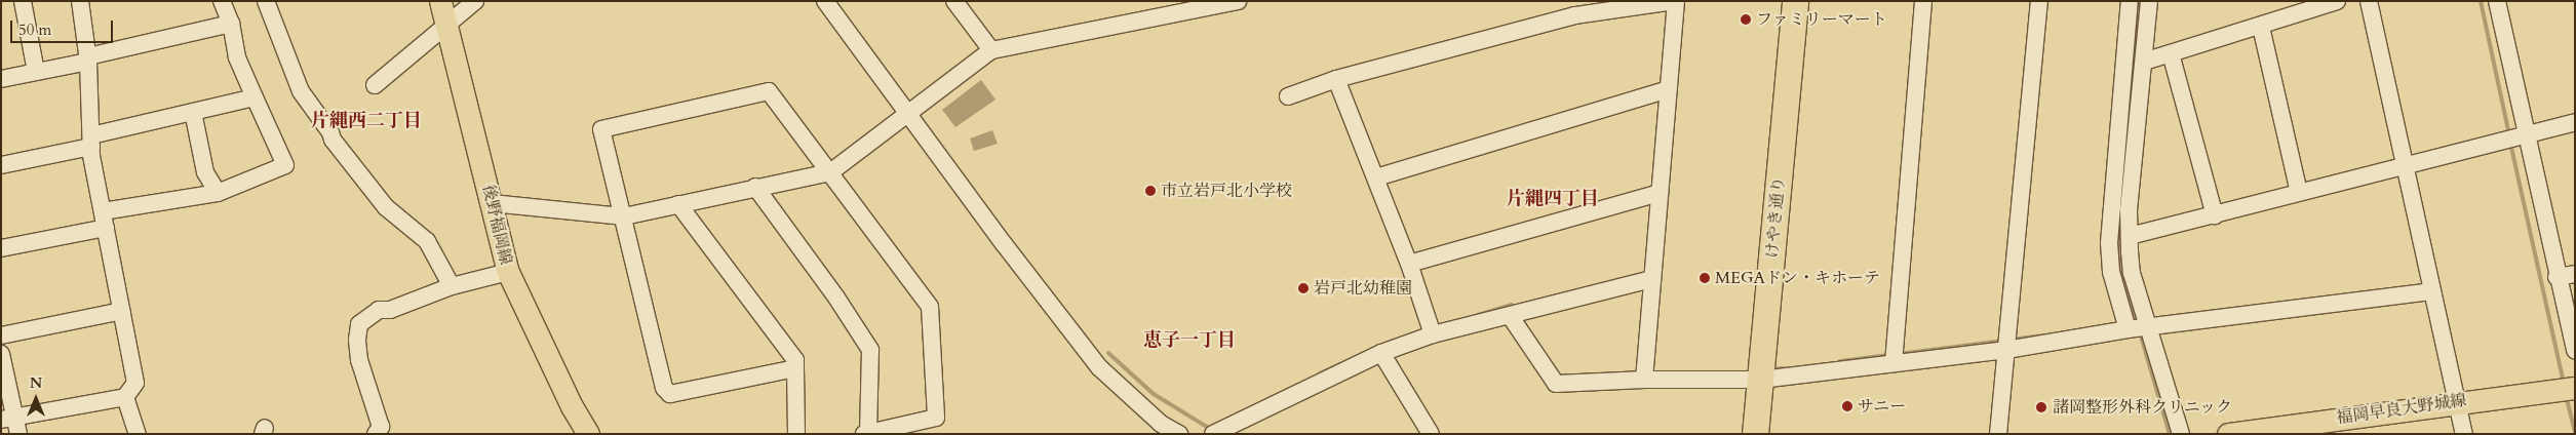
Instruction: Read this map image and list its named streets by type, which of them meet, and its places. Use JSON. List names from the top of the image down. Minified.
{"streets":{"highway":["けやき通り"],"main road":["後野福岡線","福岡早良大野城線"]},"districts":["片縄西二丁目","片縄四丁目","恵子一丁目"],"places":["ファミリーマート","市立岩戸北小学校","MEGAドン・キホーテ","岩戸北幼稚園","サニー","諸岡整形外科クリニック"],"scale_bar":"50 m","north":"top"}
